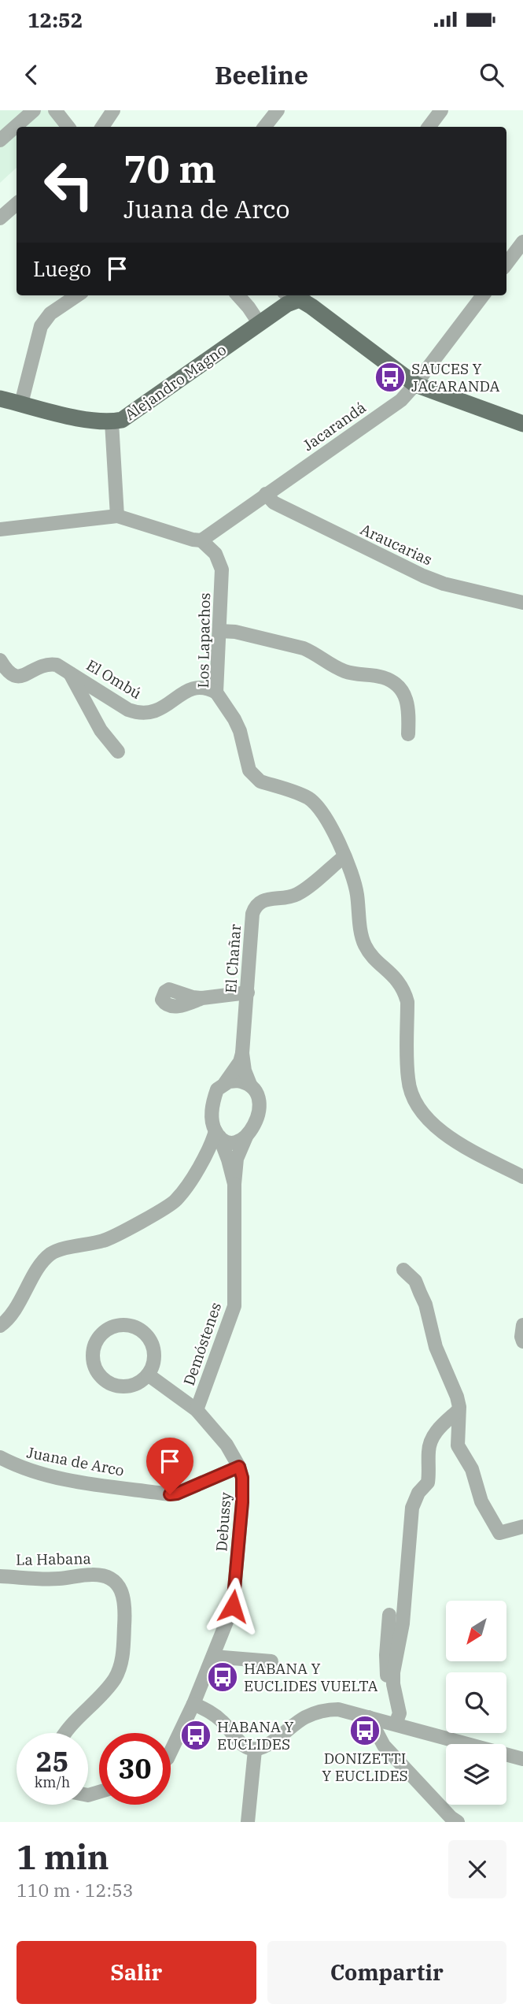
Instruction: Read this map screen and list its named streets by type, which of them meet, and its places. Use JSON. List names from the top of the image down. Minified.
{"streets":{"main road":["Alejandro Magno"],"street":["Jacarandá","Araucarias","Los Lapachos","El Ombú","El Chañar","Demóstenes","Juana de Arco","Debussy","La Habana"]},"crossings":[["Jacarandá","Araucarias"],["Jacarandá","Los Lapachos"],["Los Lapachos","El Ombú"],["Los Lapachos","El Chañar"],["El Chañar","Demóstenes"],["Demóstenes","Juana de Arco"],["Demóstenes","Debussy"],["Juana de Arco","Debussy"]],"places":{"bus stop":["SAUCES Y JACARANDA","HABANA Y EUCLIDES VUELTA","DONIZETTI Y EUCLIDES","HABANA Y EUCLIDES"]},"north":"bottom left","page":{"status":"12:52","header":"Beeline","turn":["70 m","Juana de Arco"],"then":"Luego","speed":"25 km/h","limit":"30","heading":["1 min","110 m · 12:53"],"buttons":["Salir","Compartir"]}}
